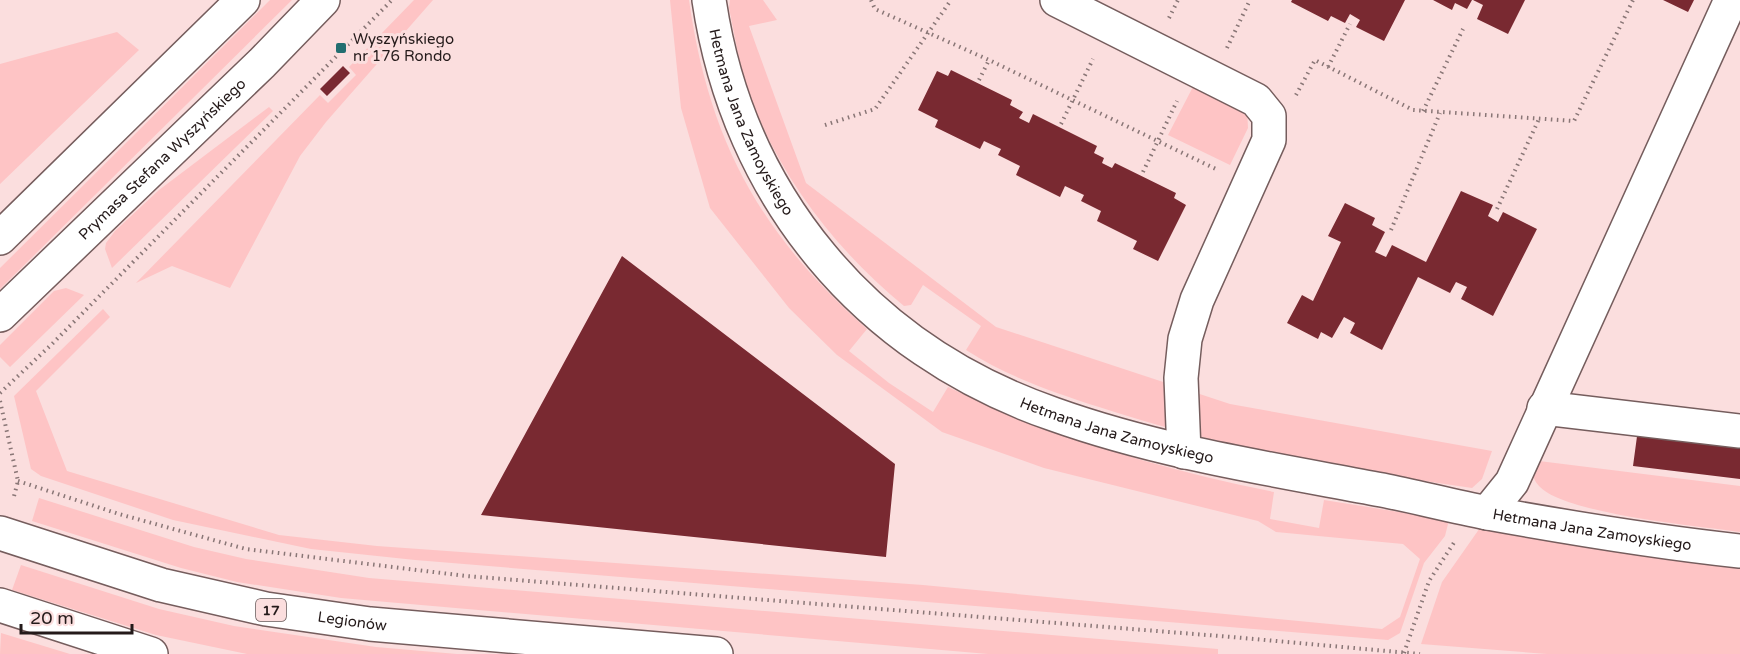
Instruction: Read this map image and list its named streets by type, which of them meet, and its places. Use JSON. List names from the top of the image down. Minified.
{"streets":{"main road":["Hetmana Jana Zamoyskiego","Prymasa Stefana Wyszyńskiego","17","Legionów"]},"places":{"transit":["Wyszyńskiego nr 176 Rondo"]},"scale_bar":"20 m"}
